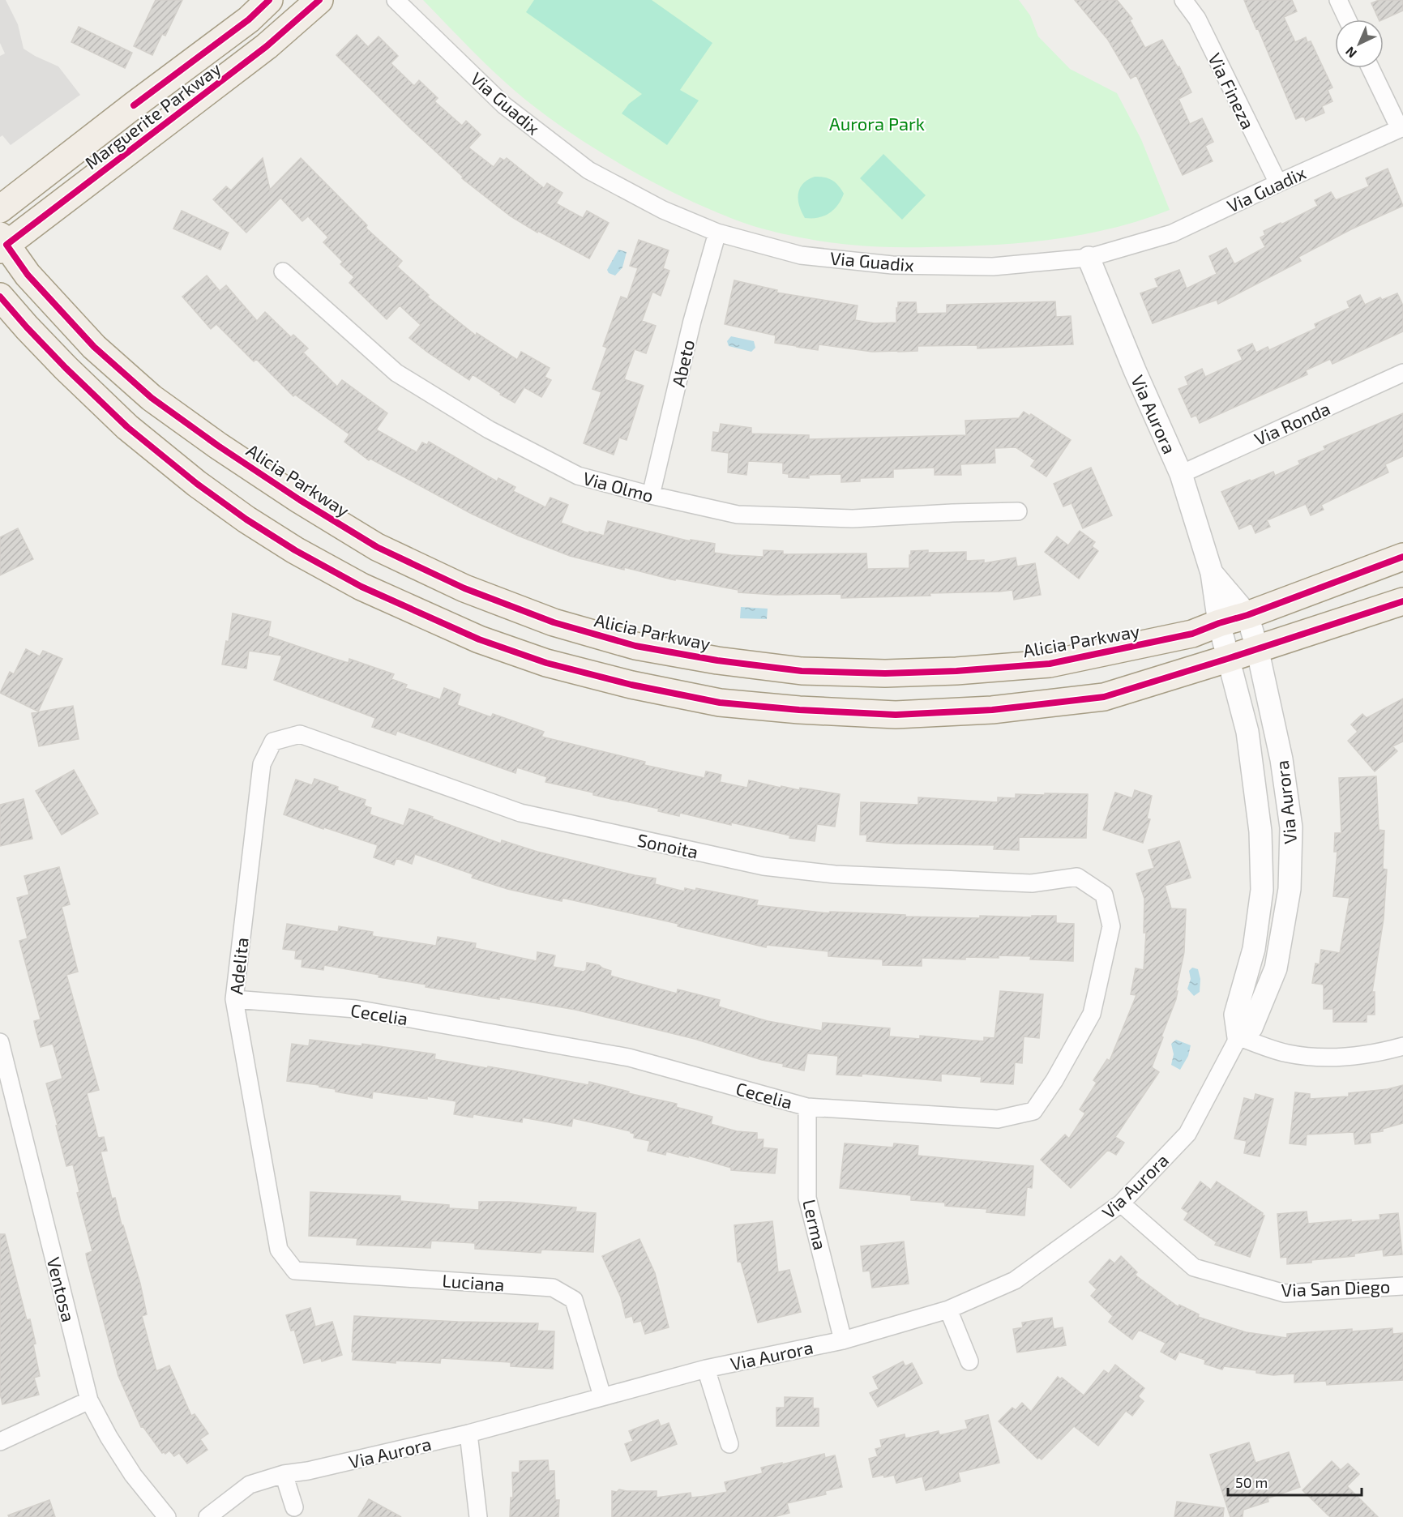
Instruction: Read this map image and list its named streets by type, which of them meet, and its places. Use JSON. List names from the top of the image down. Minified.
{"streets":{"main road":["Marguerite Parkway","Alicia Parkway"],"street":["Via Fineza","Via Guadix","Abeto","Via Aurora","Via Ronda","Via Olmo","Sonoita","Adelita","Cecelia","Lerma","Luciana","Via San Diego","Ventosa"]},"crossings":[["Via Fineza","Via Guadix"],["Via Guadix","Abeto"],["Via Guadix","Via Aurora"],["Marguerite Parkway","Alicia Parkway"],["Abeto","Via Olmo"],["Via Aurora","Via Ronda"],["Via Aurora","Alicia Parkway"],["Via Aurora","Lerma"],["Via Aurora","Luciana"],["Via Aurora","Via San Diego"],["Sonoita","Adelita"],["Sonoita","Cecelia"],["Adelita","Cecelia"],["Adelita","Luciana"],["Cecelia","Lerma"]],"parks":["Aurora Park"],"scale_bar":"50 m","north":"bottom left"}
